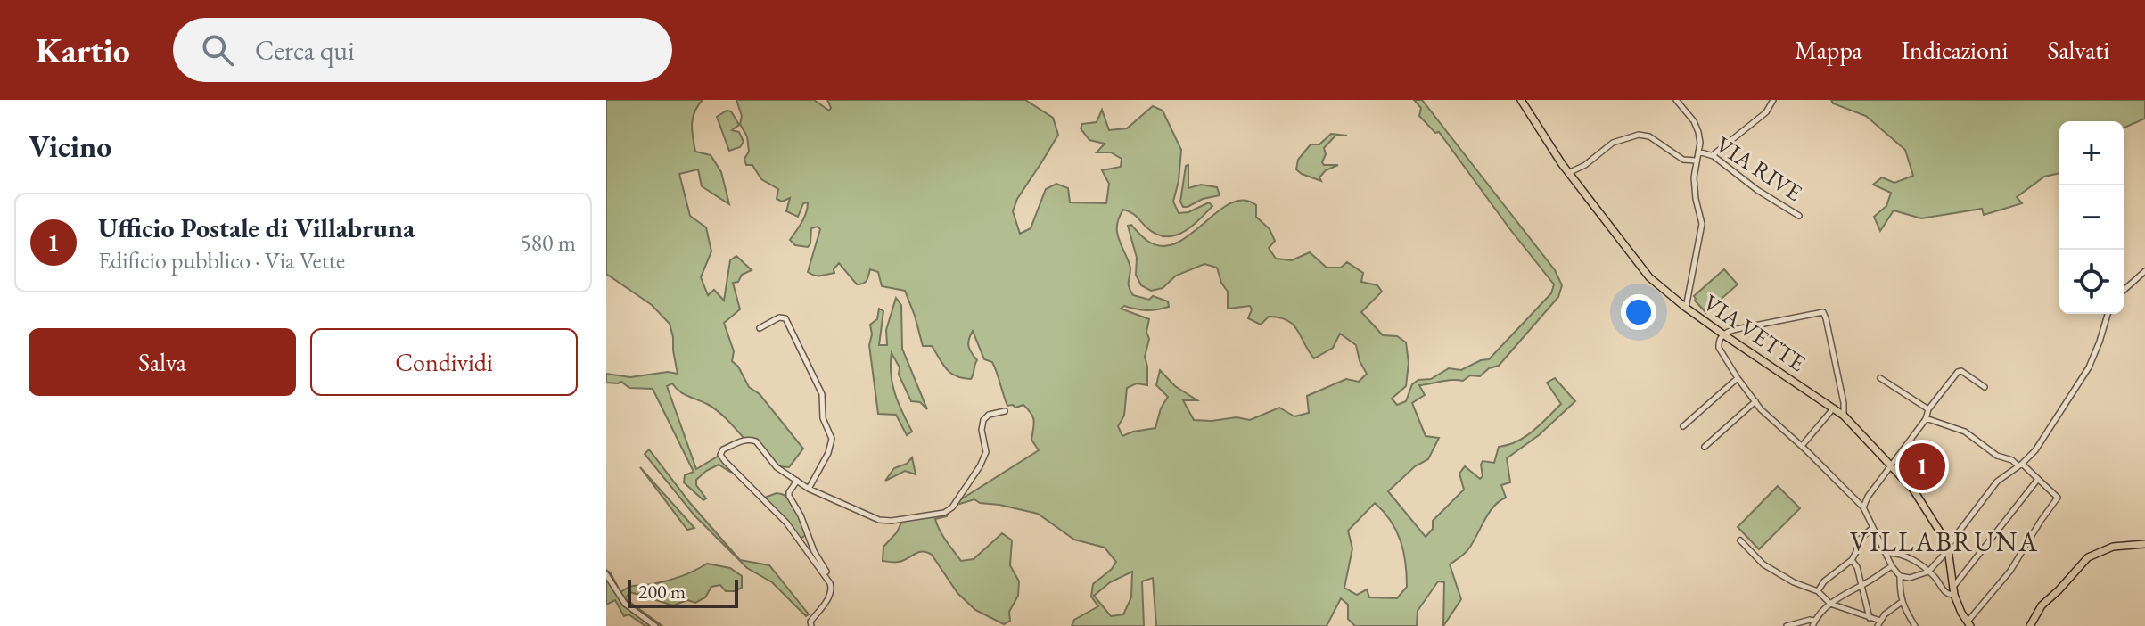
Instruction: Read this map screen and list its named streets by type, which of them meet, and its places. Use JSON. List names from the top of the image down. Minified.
{"streets":{"main road":["VIA VETTE"],"street":["VIA RIVE"]},"districts":["VILLABRUNA"],"scale_bar":"200 m","page":{"header":"Kartio","search":"Cerca qui","nav":["Mappa","Indicazioni","Salvati"],"heading":"Vicino","map_buttons":["+","−"],"list":[{"mark":"1","name":"Ufficio Postale di Villabruna","note":"Edificio pubblico · Via Vette","value":"580 m"}],"buttons":["Salva","Condividi"],"pins":"1","scale":"200 m"}}
